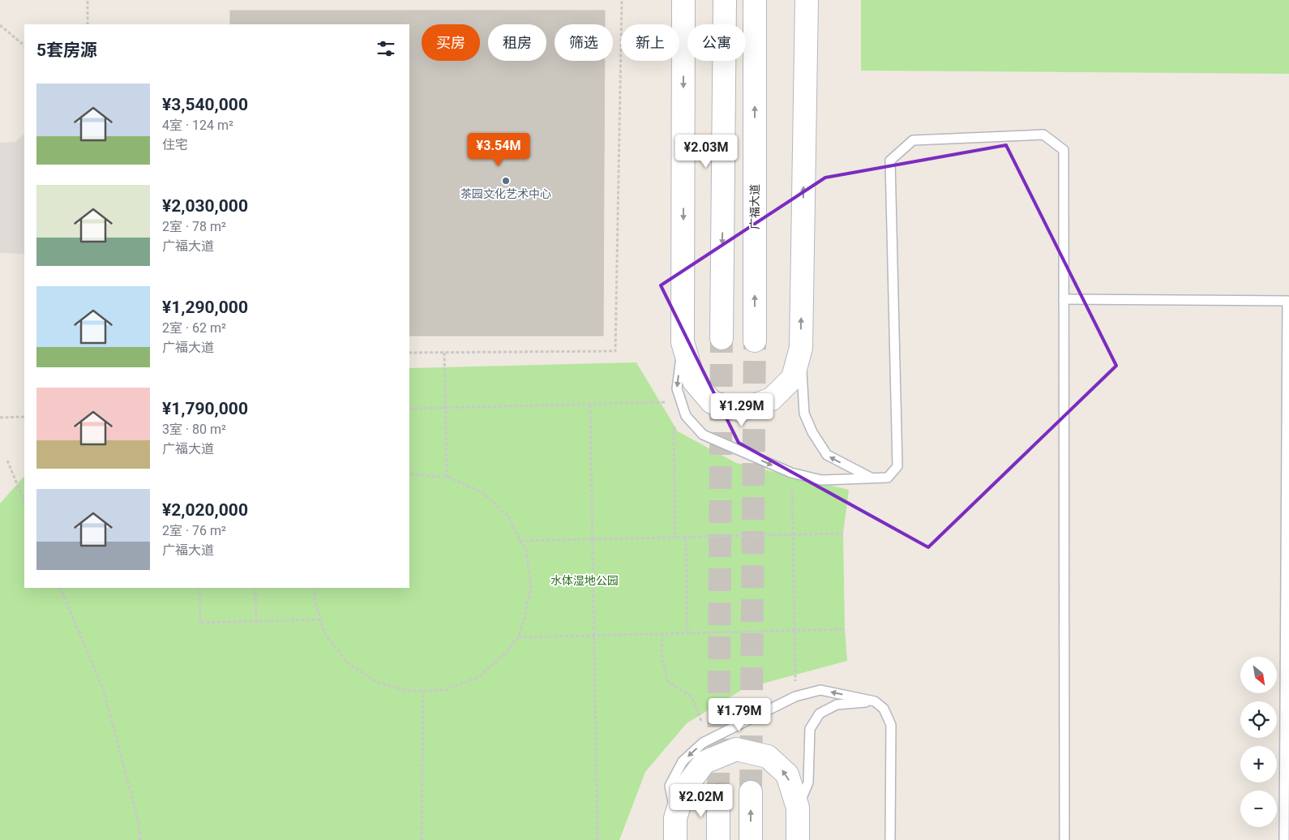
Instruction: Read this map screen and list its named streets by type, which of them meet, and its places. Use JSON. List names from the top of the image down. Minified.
{"streets":{"main road":["广福大道"]},"parks":["水体湿地公园"],"places":["茶园文化艺术中心"],"north":"bottom right","page":{"chip":["买房","租房","筛选","新上","公寓"],"heading":"5套房源","list":[{"name":"¥3,540,000","note":"4室 · 124 m² · 住宅"},{"name":"¥2,030,000","note":"2室 · 78 m² · 广福大道"},{"name":"¥1,290,000","note":"2室 · 62 m² · 广福大道"},{"name":"¥1,790,000","note":"3室 · 80 m² · 广福大道"},{"name":"¥2,020,000","note":"2室 · 76 m² · 广福大道"}],"price":["¥3.54M","¥2.03M","¥1.29M","¥1.79M","¥2.02M"],"map_buttons":["+","−"]}}
